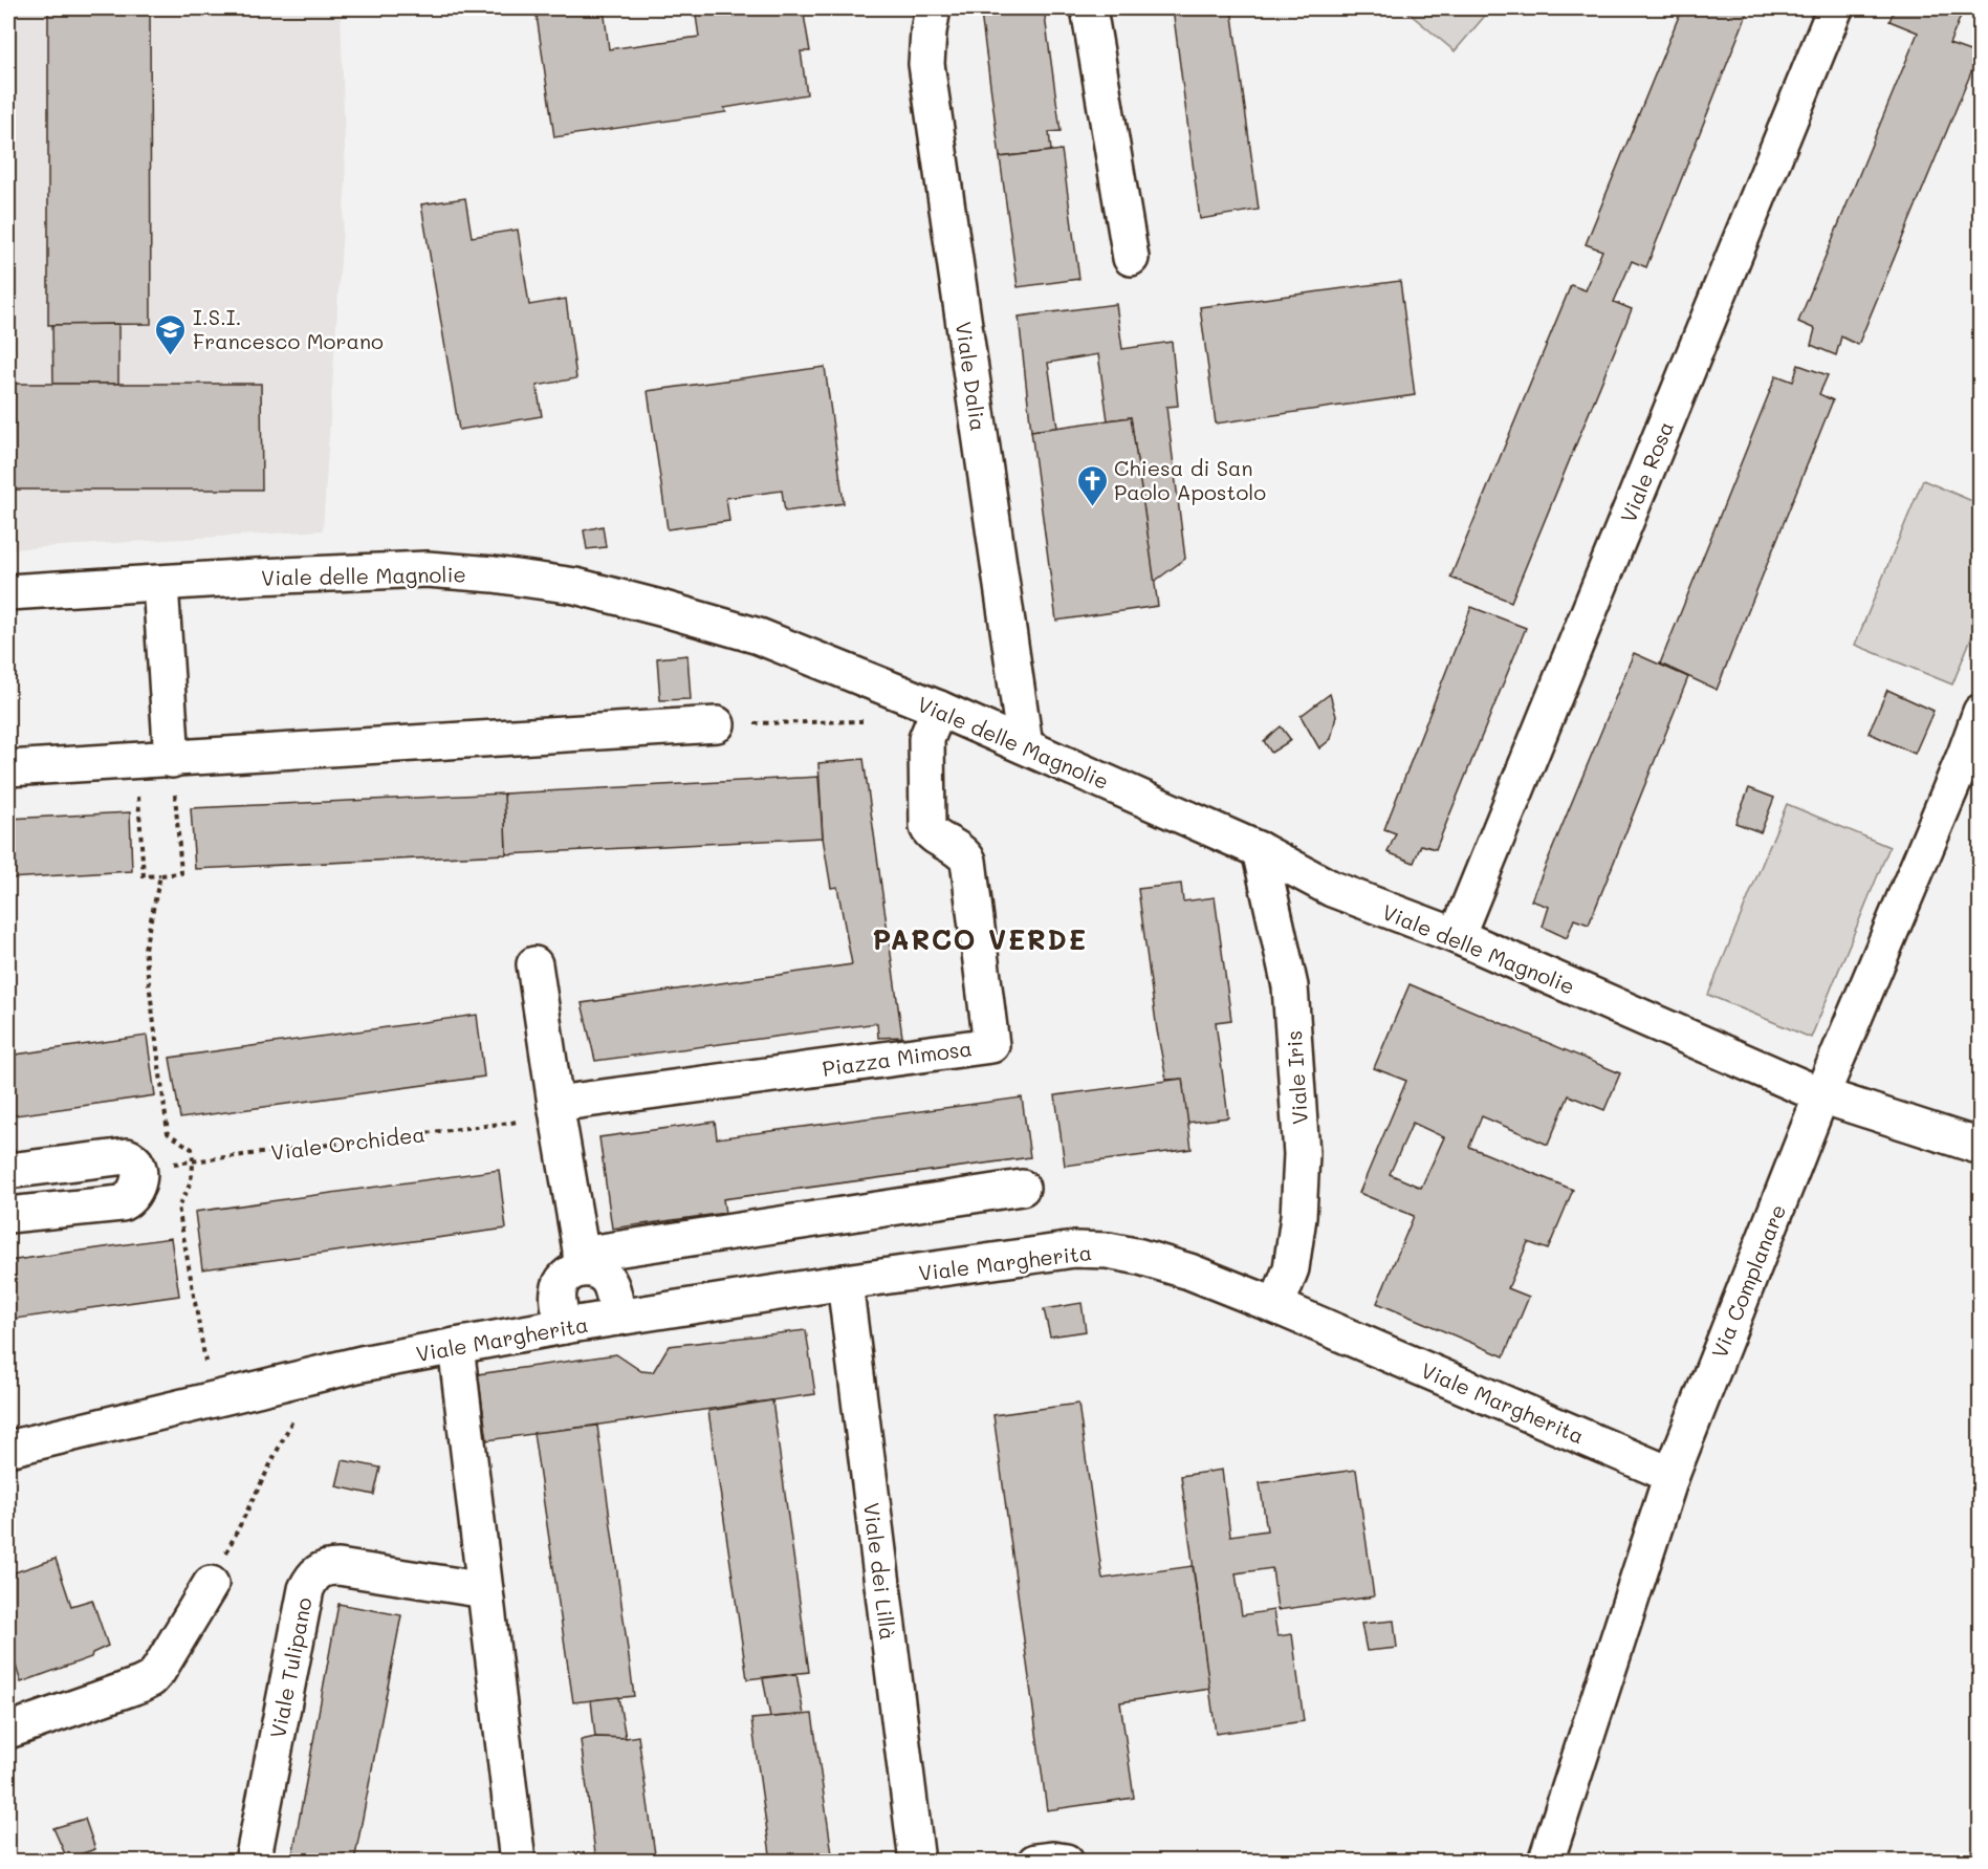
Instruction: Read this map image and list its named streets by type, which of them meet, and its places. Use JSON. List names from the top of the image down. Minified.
{"streets":{"street":["Viale Dalia","Viale Rosa","Viale delle Magnolie","Piazza Mimosa","Viale Iris","Viale Margherita","Via Complanare","Viale dei Lillà","Viale Tulipano"],"path":["Viale Orchidea"]},"crossings":[["Viale Dalia","Viale delle Magnolie"],["Viale Rosa","Viale delle Magnolie"],["Viale delle Magnolie","Piazza Mimosa"],["Viale delle Magnolie","Viale Iris"],["Viale delle Magnolie","Via Complanare"],["Piazza Mimosa","Viale Orchidea"],["Viale Iris","Viale Margherita"],["Viale Margherita","Via Complanare"],["Viale Margherita","Viale dei Lillà"]],"districts":["PARCO VERDE"],"places":{"school or university":["I.S.I. Francesco Morano"],"church":["Chiesa di San Paolo Apostolo"]}}
